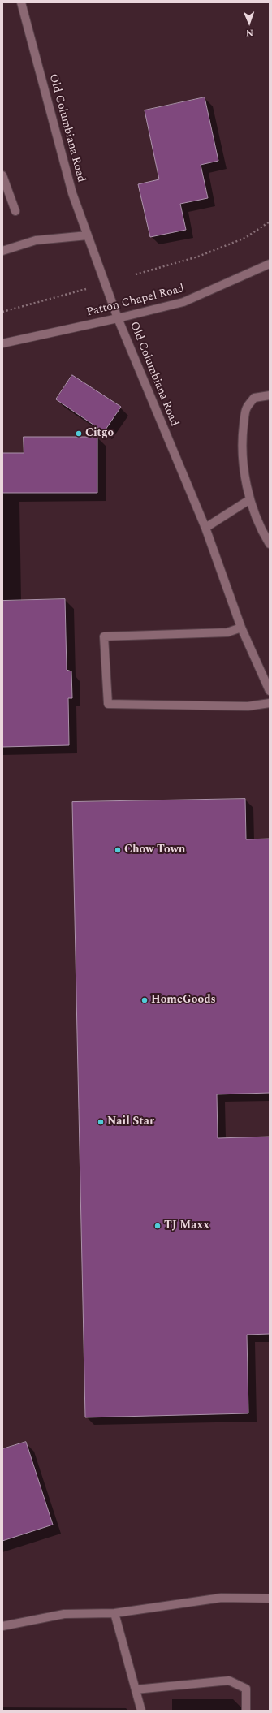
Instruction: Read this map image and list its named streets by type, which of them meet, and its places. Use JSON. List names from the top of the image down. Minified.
{"streets":{"street":["Old Columbiana Road","Patton Chapel Road"]},"crossings":[["Old Columbiana Road","Patton Chapel Road"]],"places":["Citgo","Chow Town","HomeGoods","Nail Star","TJ Maxx"],"north":"bottom"}
